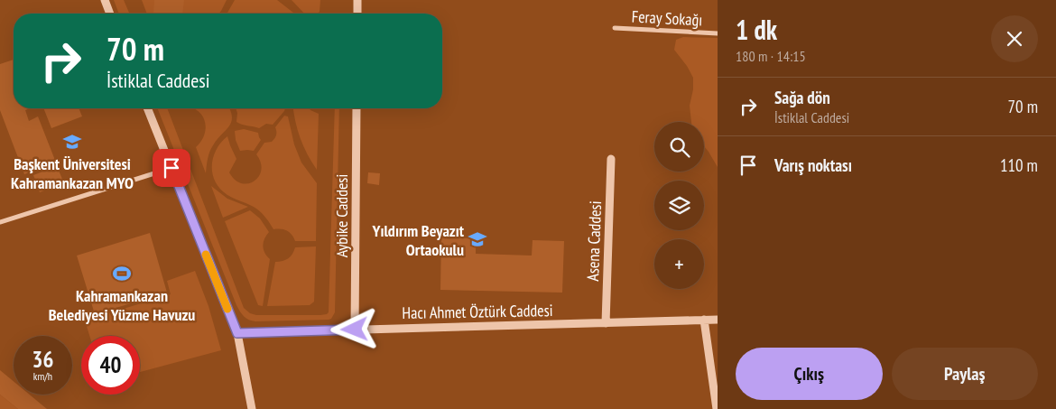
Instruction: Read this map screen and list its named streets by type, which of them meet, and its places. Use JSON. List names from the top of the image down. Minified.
{"streets":{"street":["Feray Sokağı","Aybike Caddesi","Asena Caddesi","Hacı Ahmet Öztürk Caddesi"]},"crossings":[["Aybike Caddesi","Hacı Ahmet Öztürk Caddesi"],["Asena Caddesi","Hacı Ahmet Öztürk Caddesi"]],"places":{"school or university":["Başkent Üniversitesi Kahramankazan MYO","Yıldırım Beyazıt Ortaokulu"],"sports":["Kahramankazan Belediyesi Yüzme Havuzu"]},"page":{"heading":["1 dk","180 m · 14:15"],"turn":["70 m","İstiklal Caddesi"],"list":[{"name":"Sağa dön","note":"İstiklal Caddesi","value":"70 m"},{"name":"Varış noktası","value":"110 m"}],"map_buttons":"+","speed":"36 km/h","limit":"40","buttons":["Çıkış","Paylaş"]}}
